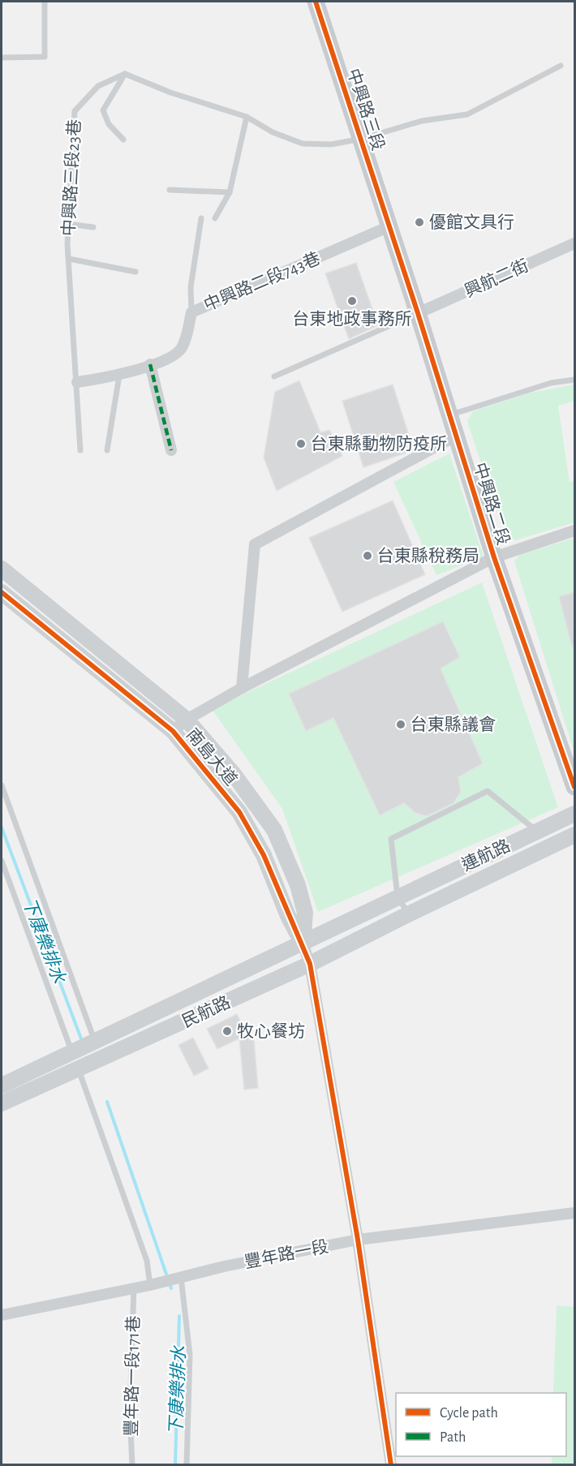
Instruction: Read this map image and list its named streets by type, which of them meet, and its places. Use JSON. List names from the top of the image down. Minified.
{"streets":{"main road":["中興路三段","中興路二段"],"street":["興航二街","中興路二段743巷","南島大道","連航路","民航路","豐年路一段"],"lane":["中興路三段23巷","豐年路一段171巷"]},"crossings":[["中興路三段","中興路二段743巷"],["中興路三段","中興路二段"],["中興路三段23巷","中興路二段743巷"],["興航二街","中興路二段"],["中興路二段743巷","中興路二段"],["南島大道","民航路"],["連航路","民航路"],["豐年路一段","豐年路一段171巷"]],"water":["下康樂排水"],"places":["優館文具行","台東地政事務所","台東縣動物防疫所","台東縣稅務局","台東縣議會","牧心餐坊"],"legend":["Cycle path","Path"]}
